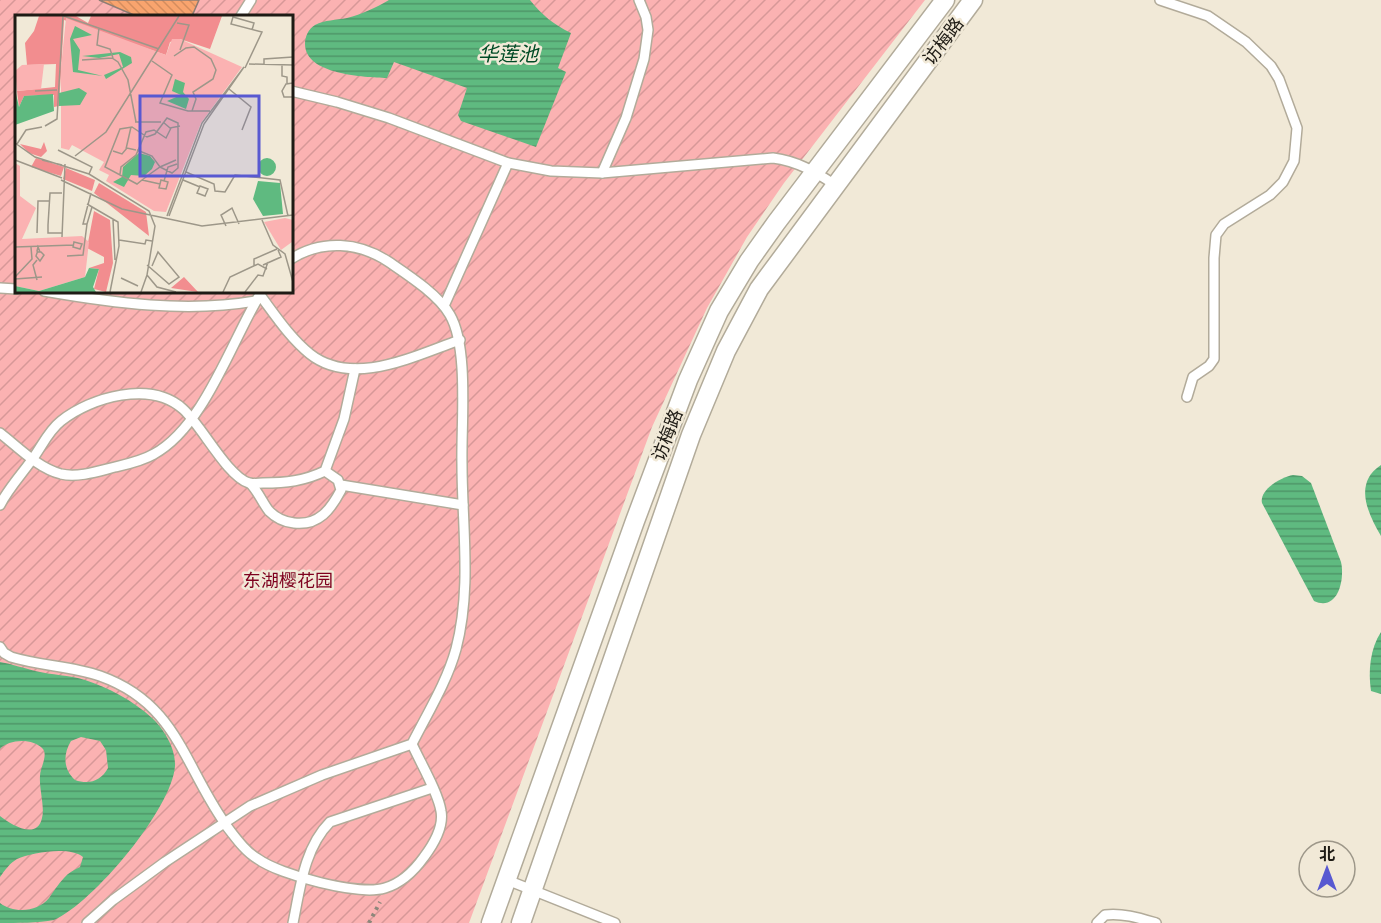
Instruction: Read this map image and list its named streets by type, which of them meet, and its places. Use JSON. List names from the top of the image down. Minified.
{"streets":{"street":["访梅路"]},"water":["华莲池"],"parks":["东湖樱花园"],"north":"top"}
